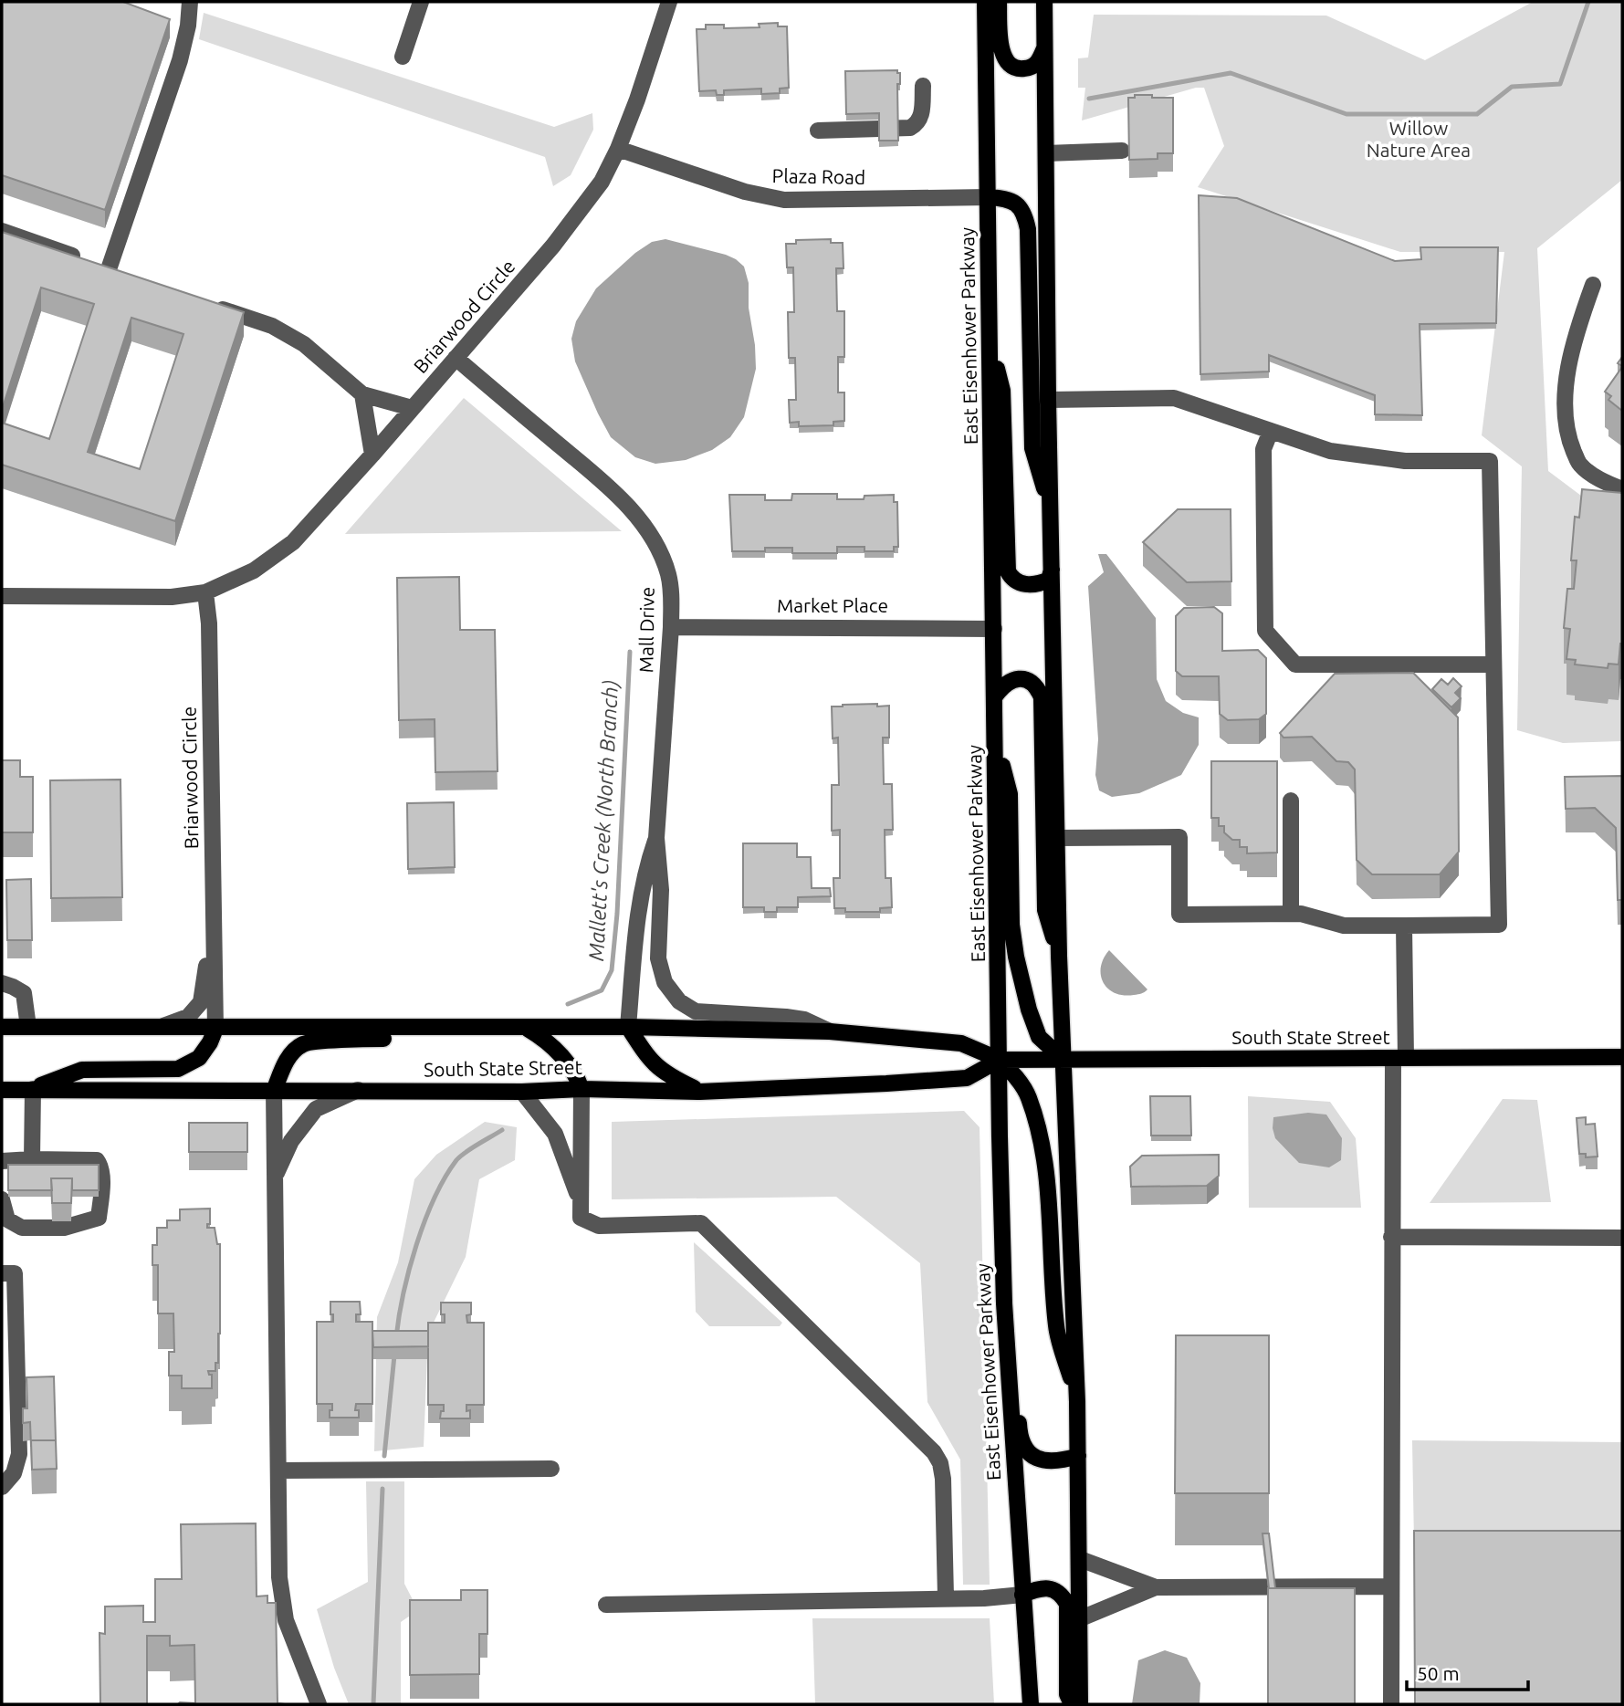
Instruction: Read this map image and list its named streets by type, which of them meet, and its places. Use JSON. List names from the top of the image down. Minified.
{"streets":{"main road":["East Eisenhower Parkway","South State Street"],"street":["Plaza Road","Briarwood Circle","Market Place","Mall Drive"]},"crossings":[["Plaza Road","Briarwood Circle"],["Plaza Road","East Eisenhower Parkway"],["Briarwood Circle","Mall Drive"],["East Eisenhower Parkway","Market Place"],["East Eisenhower Parkway","South State Street"],["Market Place","Mall Drive"],["Mall Drive","South State Street"]],"water":["Mallett's Creek (North Branch)"],"parks":["Willow Nature Area"],"scale_bar":"50 m"}
